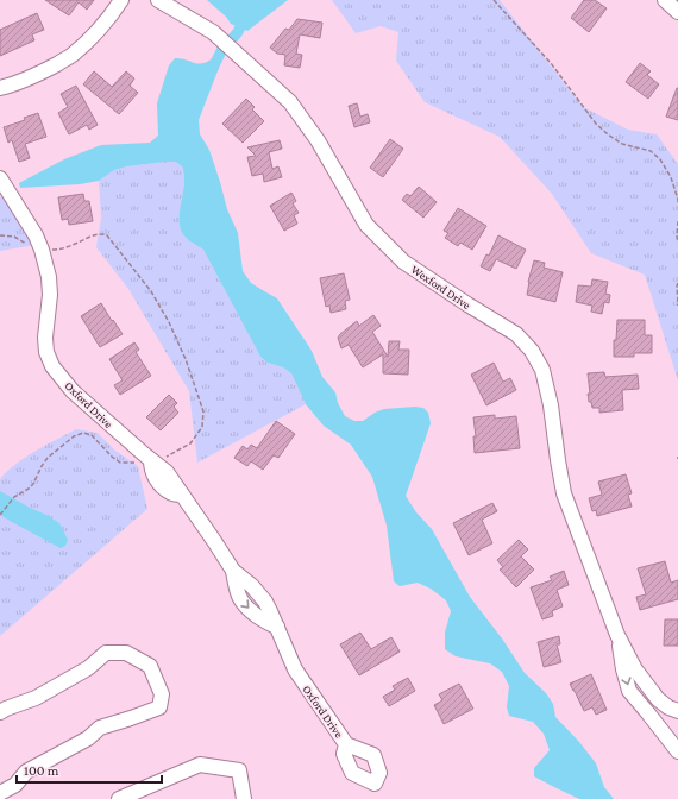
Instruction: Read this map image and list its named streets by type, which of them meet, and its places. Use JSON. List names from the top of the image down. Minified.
{"streets":{"street":["Wexford Drive","Oxford Drive"]},"scale_bar":"100 m"}
